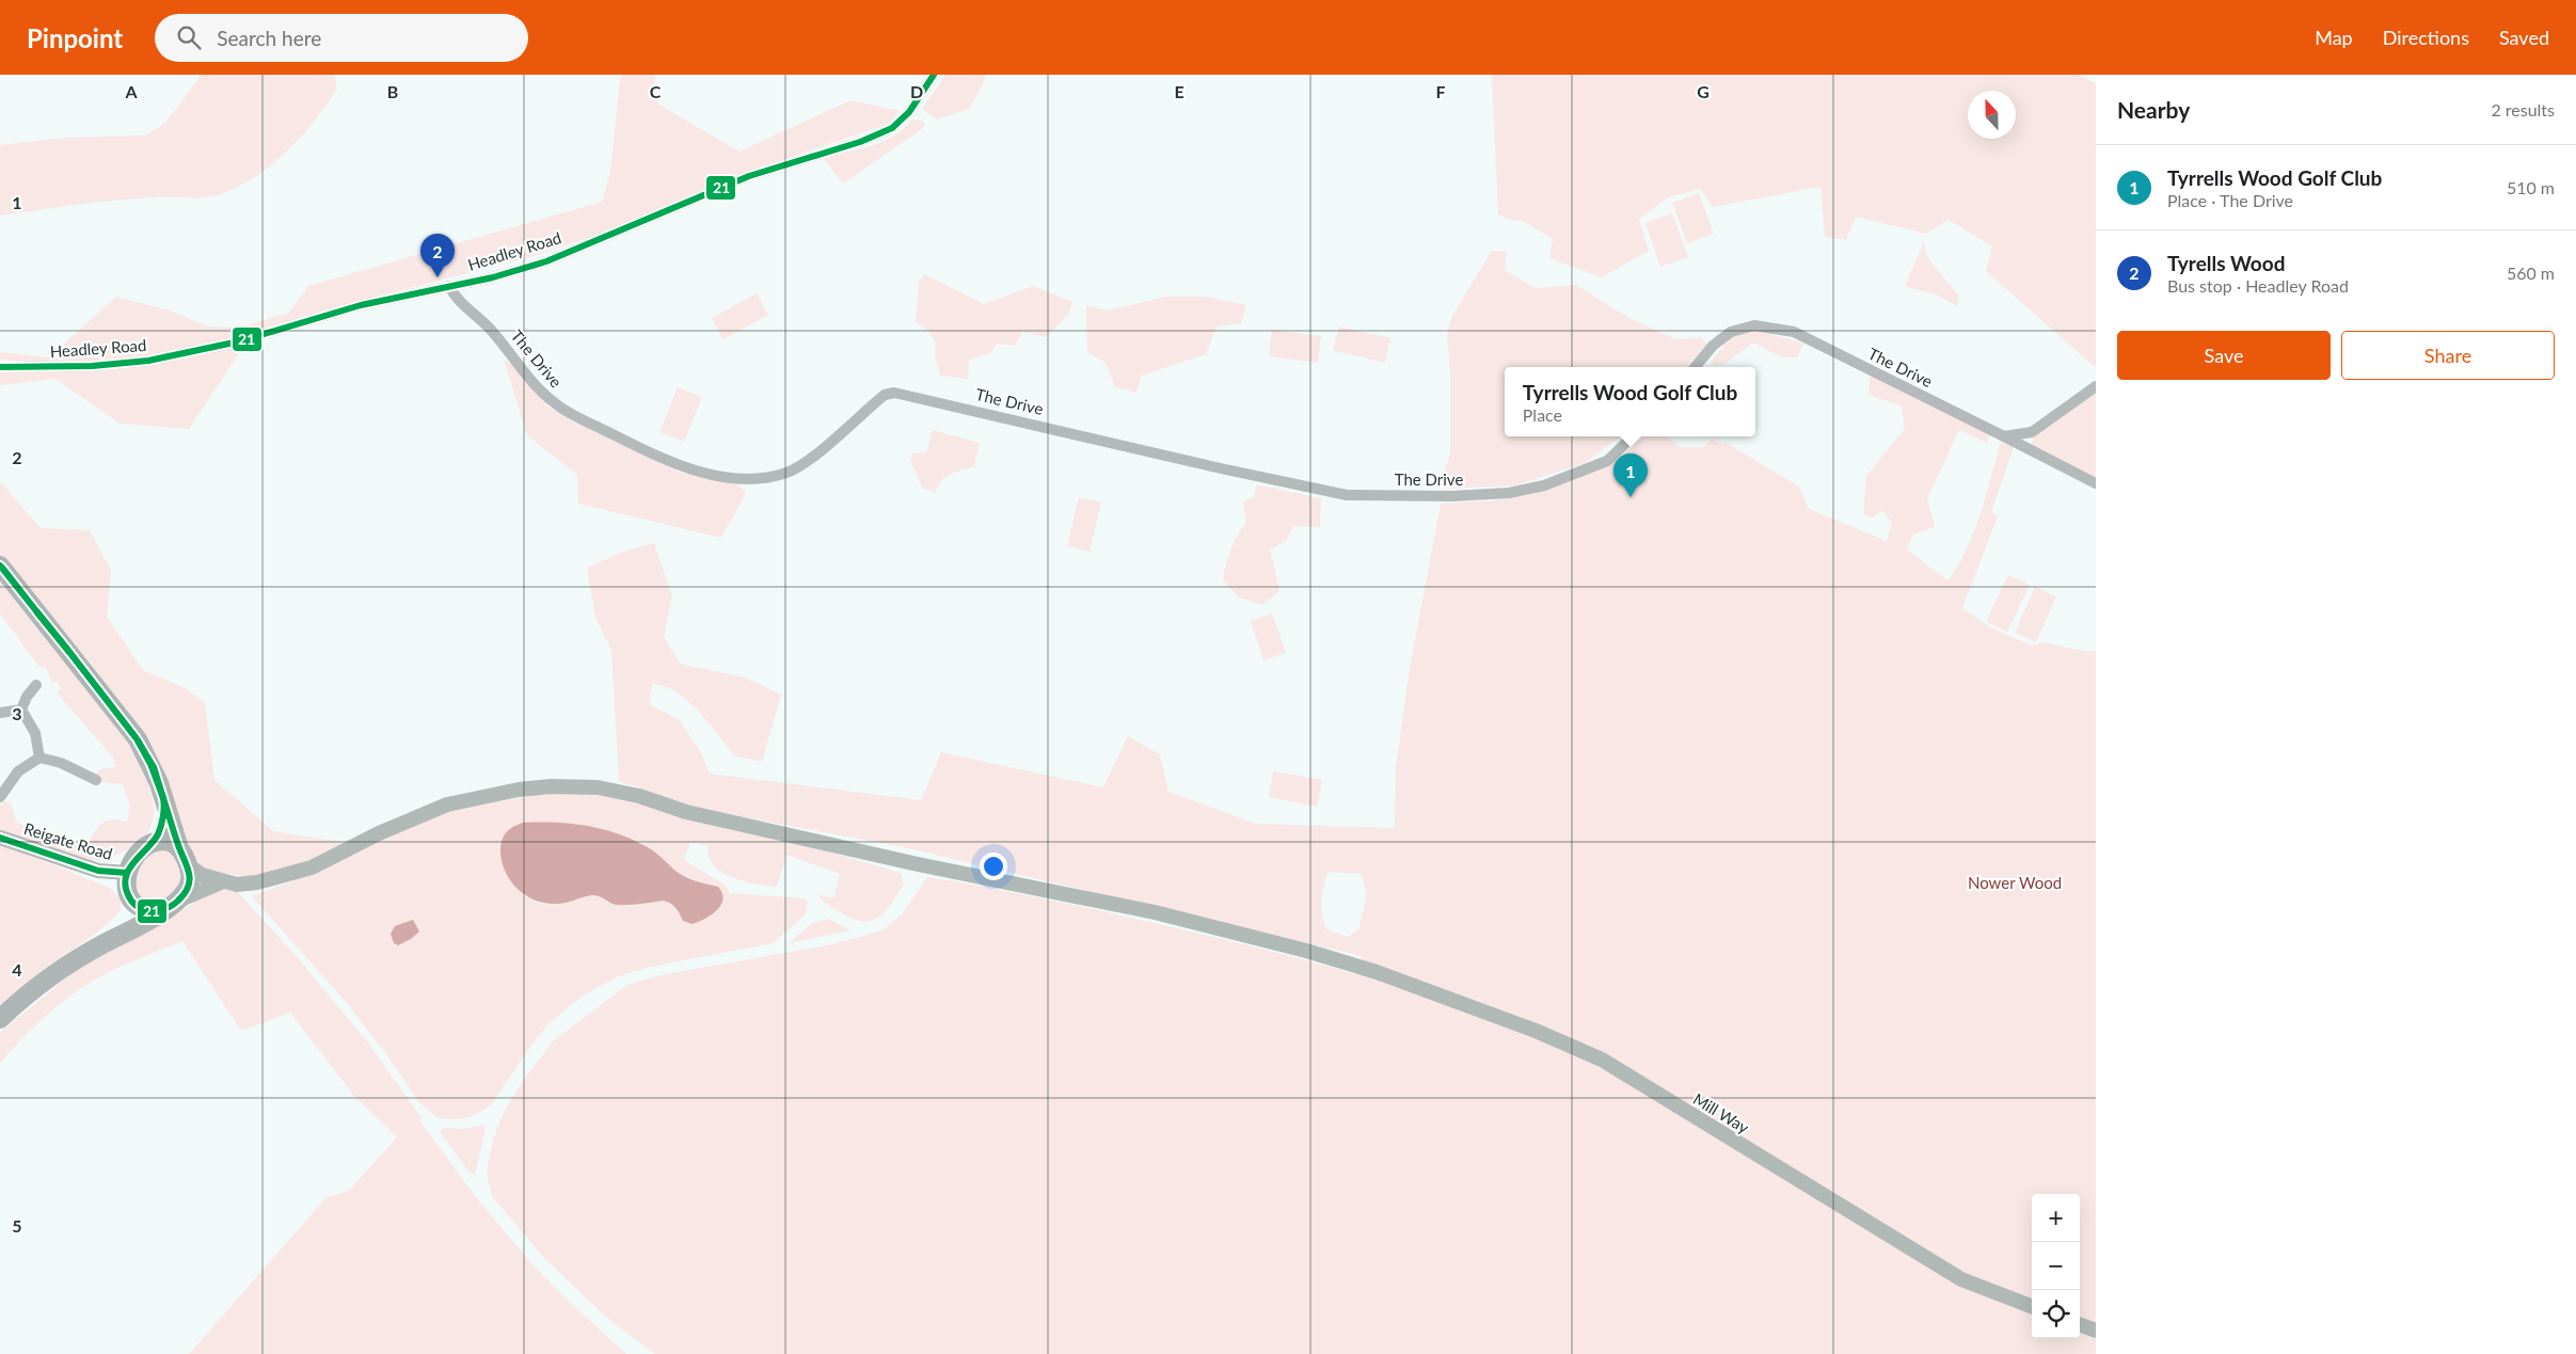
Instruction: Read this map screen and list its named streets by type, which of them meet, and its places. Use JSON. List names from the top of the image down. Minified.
{"streets":{"main road":["Reigate Road","Mill Way"],"street":["Headley Road","The Drive"]},"crossings":[["Headley Road","The Drive"]],"parks":["Nower Wood"],"lines":["transit line 21"],"north":"top","page":{"header":"Pinpoint","search":"Search here","nav":["Map","Directions","Saved"],"heading":["Nearby","2 results"],"list":[{"mark":"1","name":"Tyrrells Wood Golf Club","note":"Place · The Drive","value":"510 m"},{"mark":"2","name":"Tyrells Wood","note":"Bus stop · Headley Road","value":"560 m"}],"pins":["2","1"],"buttons":["Save","Share"],"popup":["Tyrrells Wood Golf Club","Place"],"map_buttons":["+","−"]},"grid":{"columns":["A","B","C","D","E","F","G"],"rows":["1","2","3","4","5"]}}
